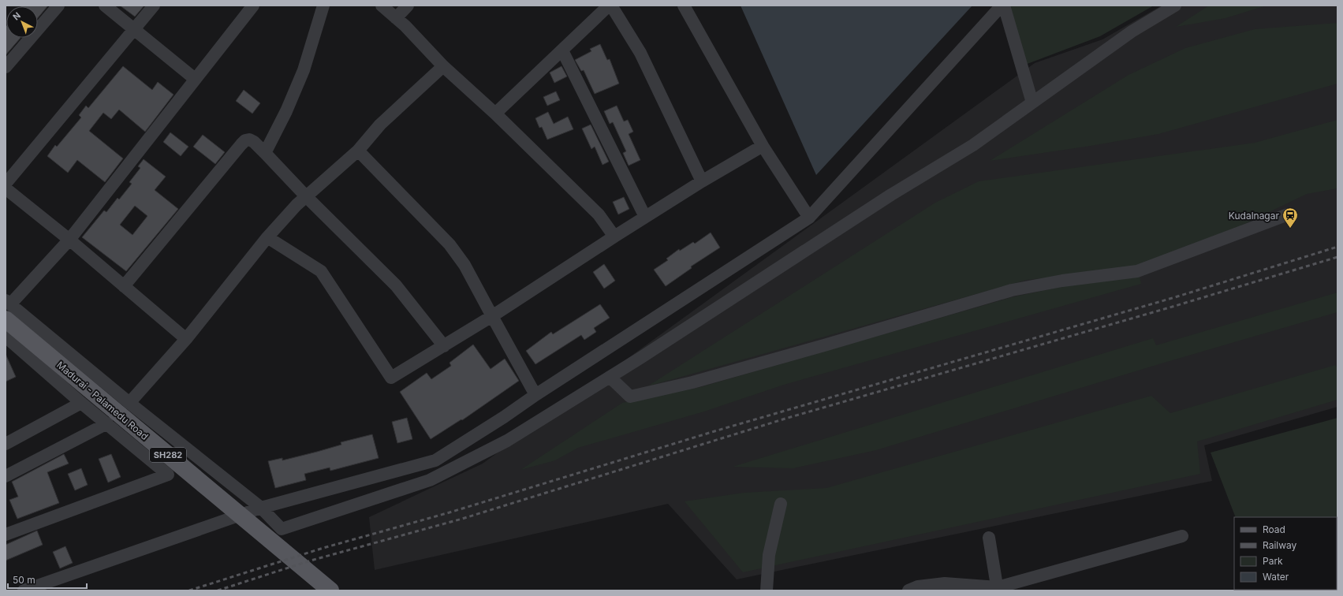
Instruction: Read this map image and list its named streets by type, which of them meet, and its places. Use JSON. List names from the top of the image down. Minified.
{"streets":{"main road":["Madurai - Palamedu Road","SH282"]},"places":{"station":["Kudalnagar"]},"legend":["Road","Railway","Park","Water"],"scale_bar":"50 m","north":"top left"}
